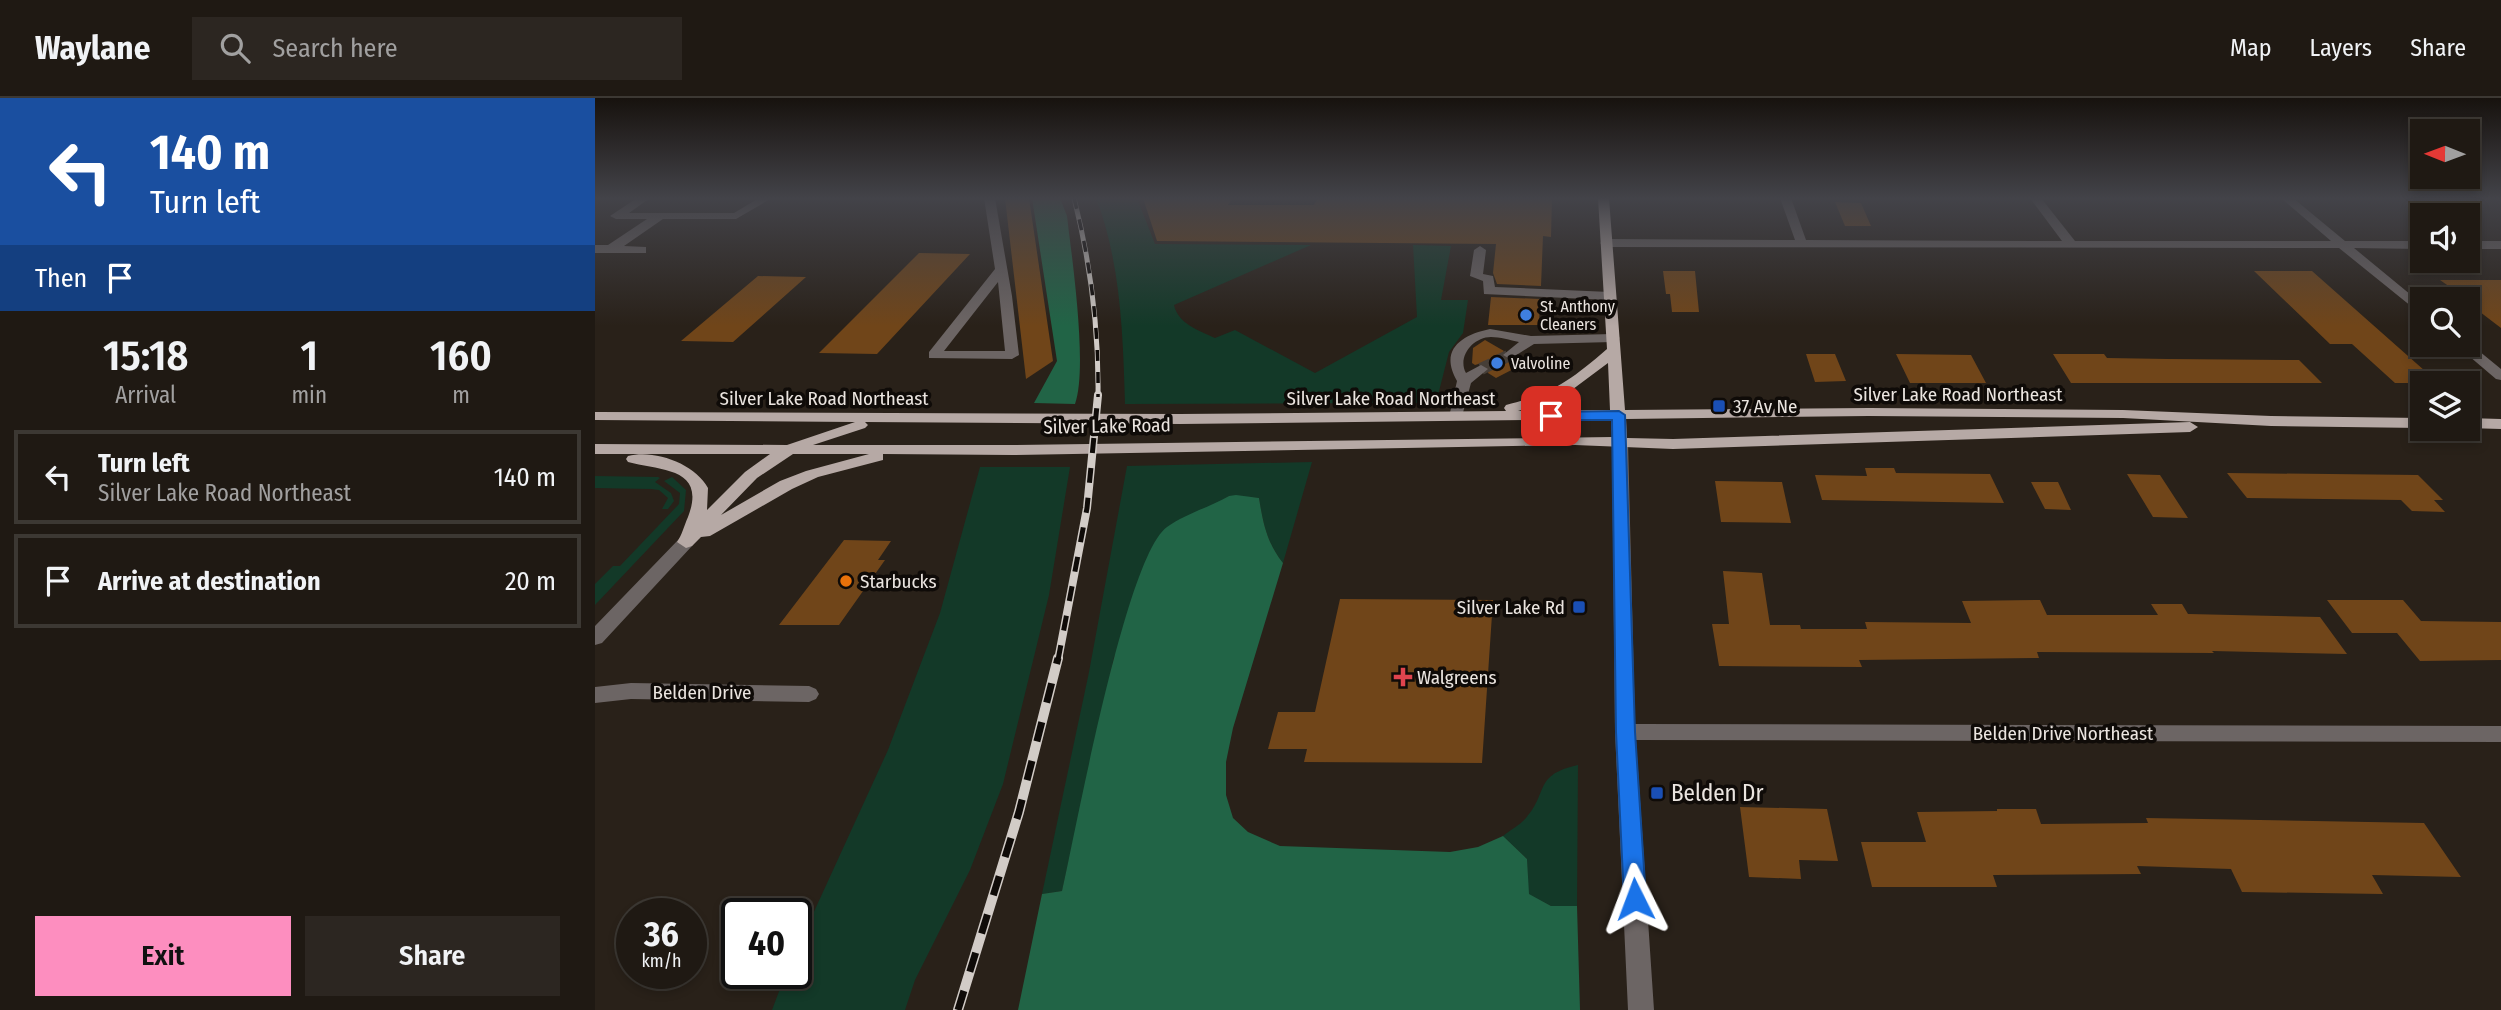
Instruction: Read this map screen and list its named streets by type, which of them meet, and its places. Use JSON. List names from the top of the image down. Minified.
{"streets":{"main road":["Silver Lake Road Northeast","Silver Lake Road"],"street":["Belden Drive","Belden Drive Northeast"]},"crossings":[["Silver Lake Road Northeast","Silver Lake Road"]],"places":{"other":["St. Anthony Cleaners","Valvoline","Starbucks"],"transit":["37 Av Ne","Silver Lake Rd","Belden Dr"],"health":["Walgreens"]},"north":"left","page":{"header":"Waylane","search":"Search here","nav":["Map","Layers","Share"],"turn":["140 m","Turn left"],"then":"Then","eta":["15:18","Arrival","1","min","160","m"],"list":[{"name":"Turn left","note":"Silver Lake Road Northeast","value":"140 m"},{"name":"Arrive at destination","value":"20 m"}],"speed":"36 km/h","limit":"40","buttons":["Exit","Share"]}}
